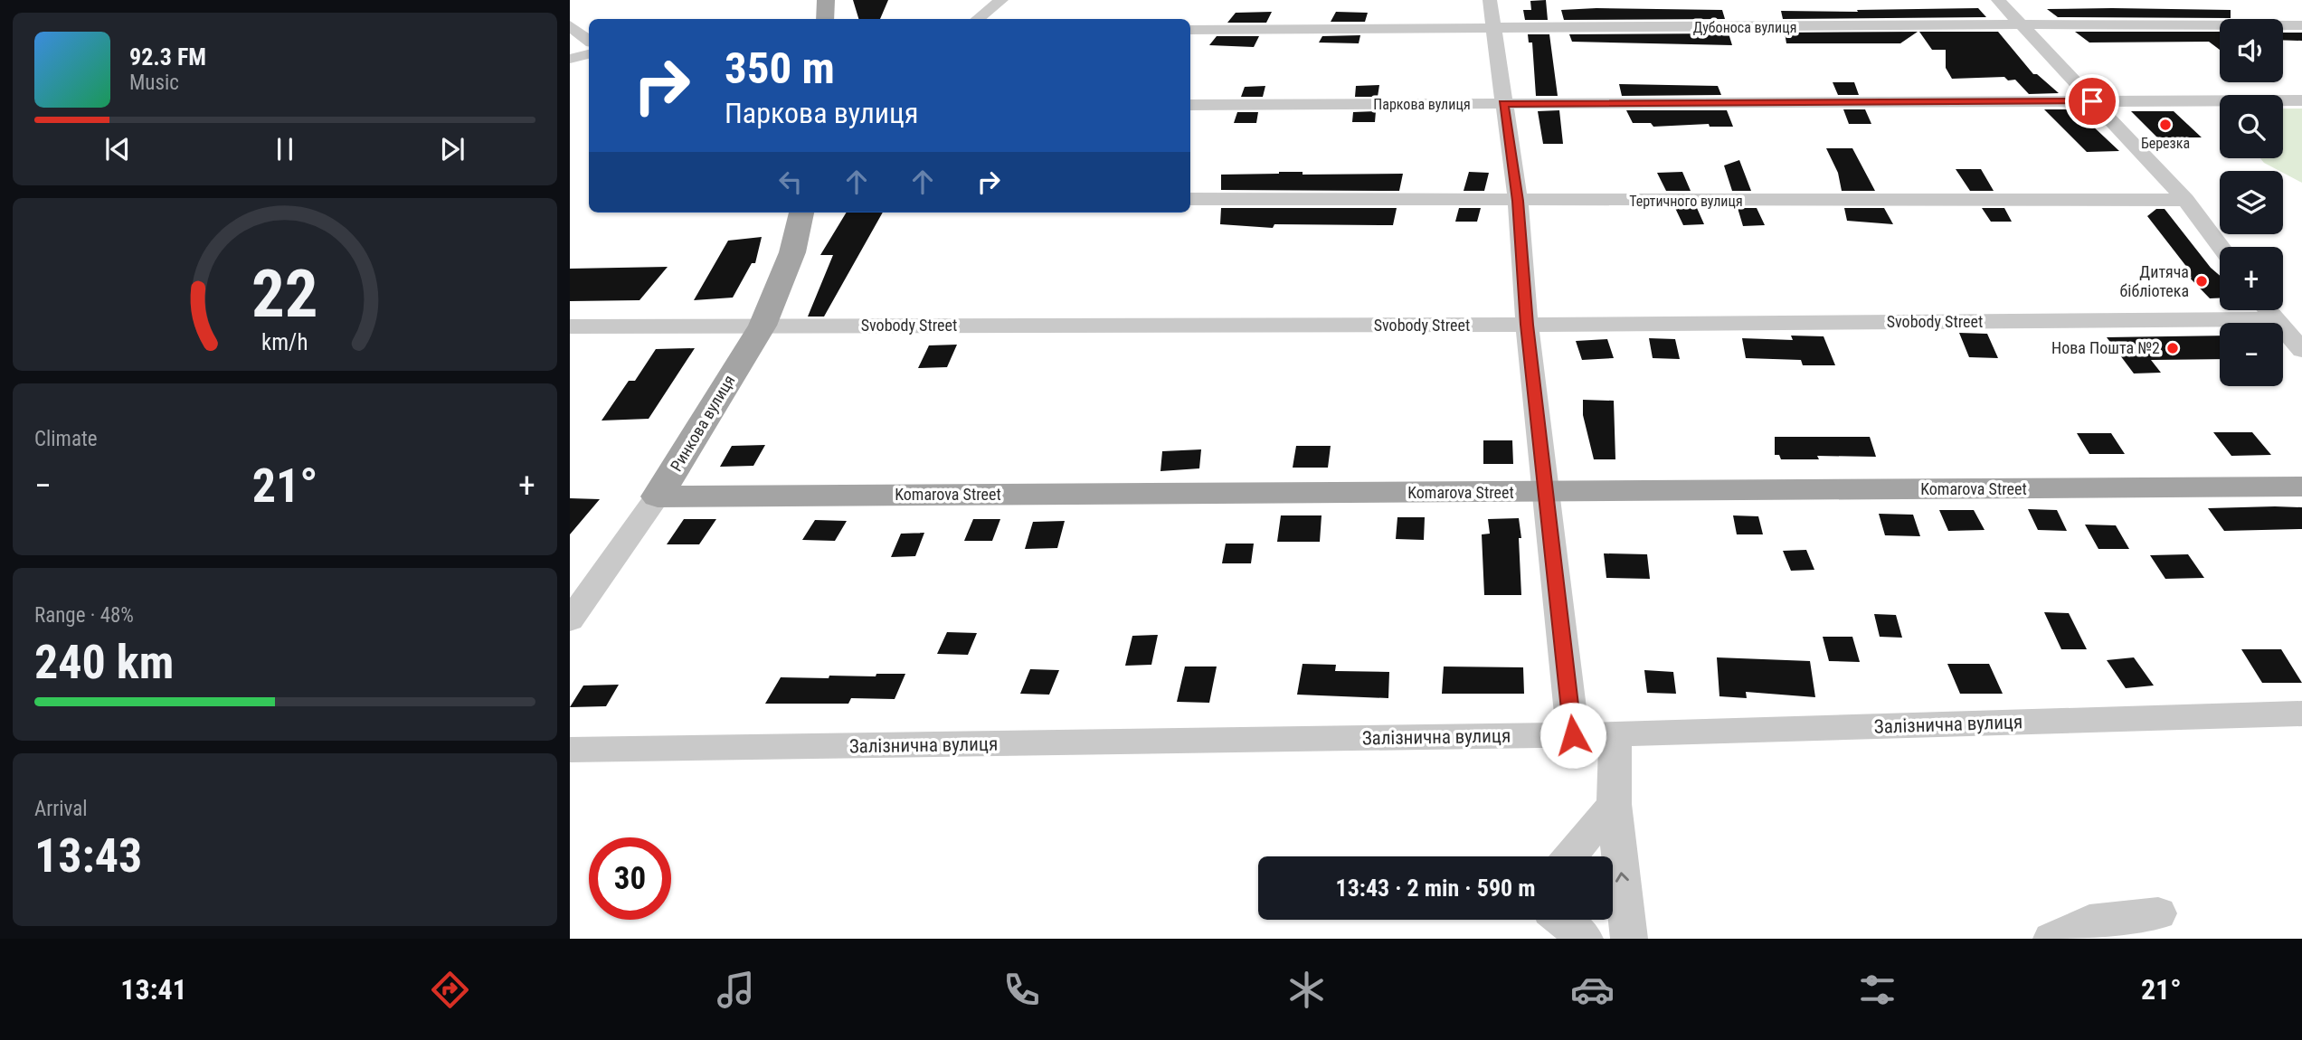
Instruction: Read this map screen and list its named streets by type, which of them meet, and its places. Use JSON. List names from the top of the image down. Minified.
{"streets":{"main road":["Ринкова вулиця","Komarova Street"],"street":["Дубоноса вулиця","Паркова вулиця","Тертичного вулиця","Svobody Street","Залізнична вулиця"]},"crossings":[["Svobody Street","Ринкова вулиця"],["Ринкова вулиця","Komarova Street"]],"places":["Березка","Дитяча бібліотека","Нова Пошта №2"],"page":{"map_buttons":["+","−"],"turn":["350 m","Паркова вулиця"],"song":["92.3 FM","Music"],"tile":["Climate",["Range · 48%","240 km"],["Arrival","13:43"]],"heat":["−","21°","+"],"limit":"30","trip":"13:43 · 2 min · 590 m","tabs":["13:41","21°"],"gauge":["22","km/h"]}}
